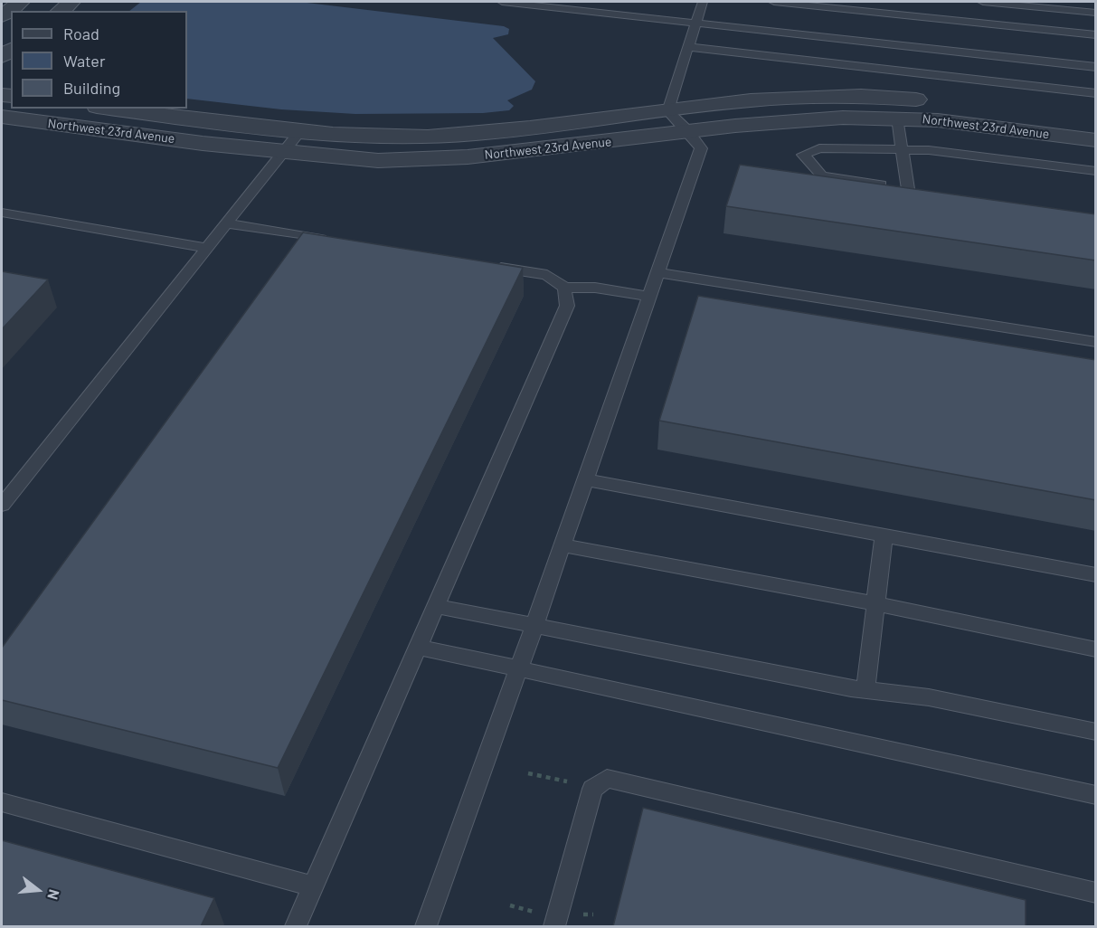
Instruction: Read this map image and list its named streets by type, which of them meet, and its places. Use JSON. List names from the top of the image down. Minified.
{"streets":{"street":["Northwest 23rd Avenue"]},"legend":["Road","Water","Building"],"north":"right"}
